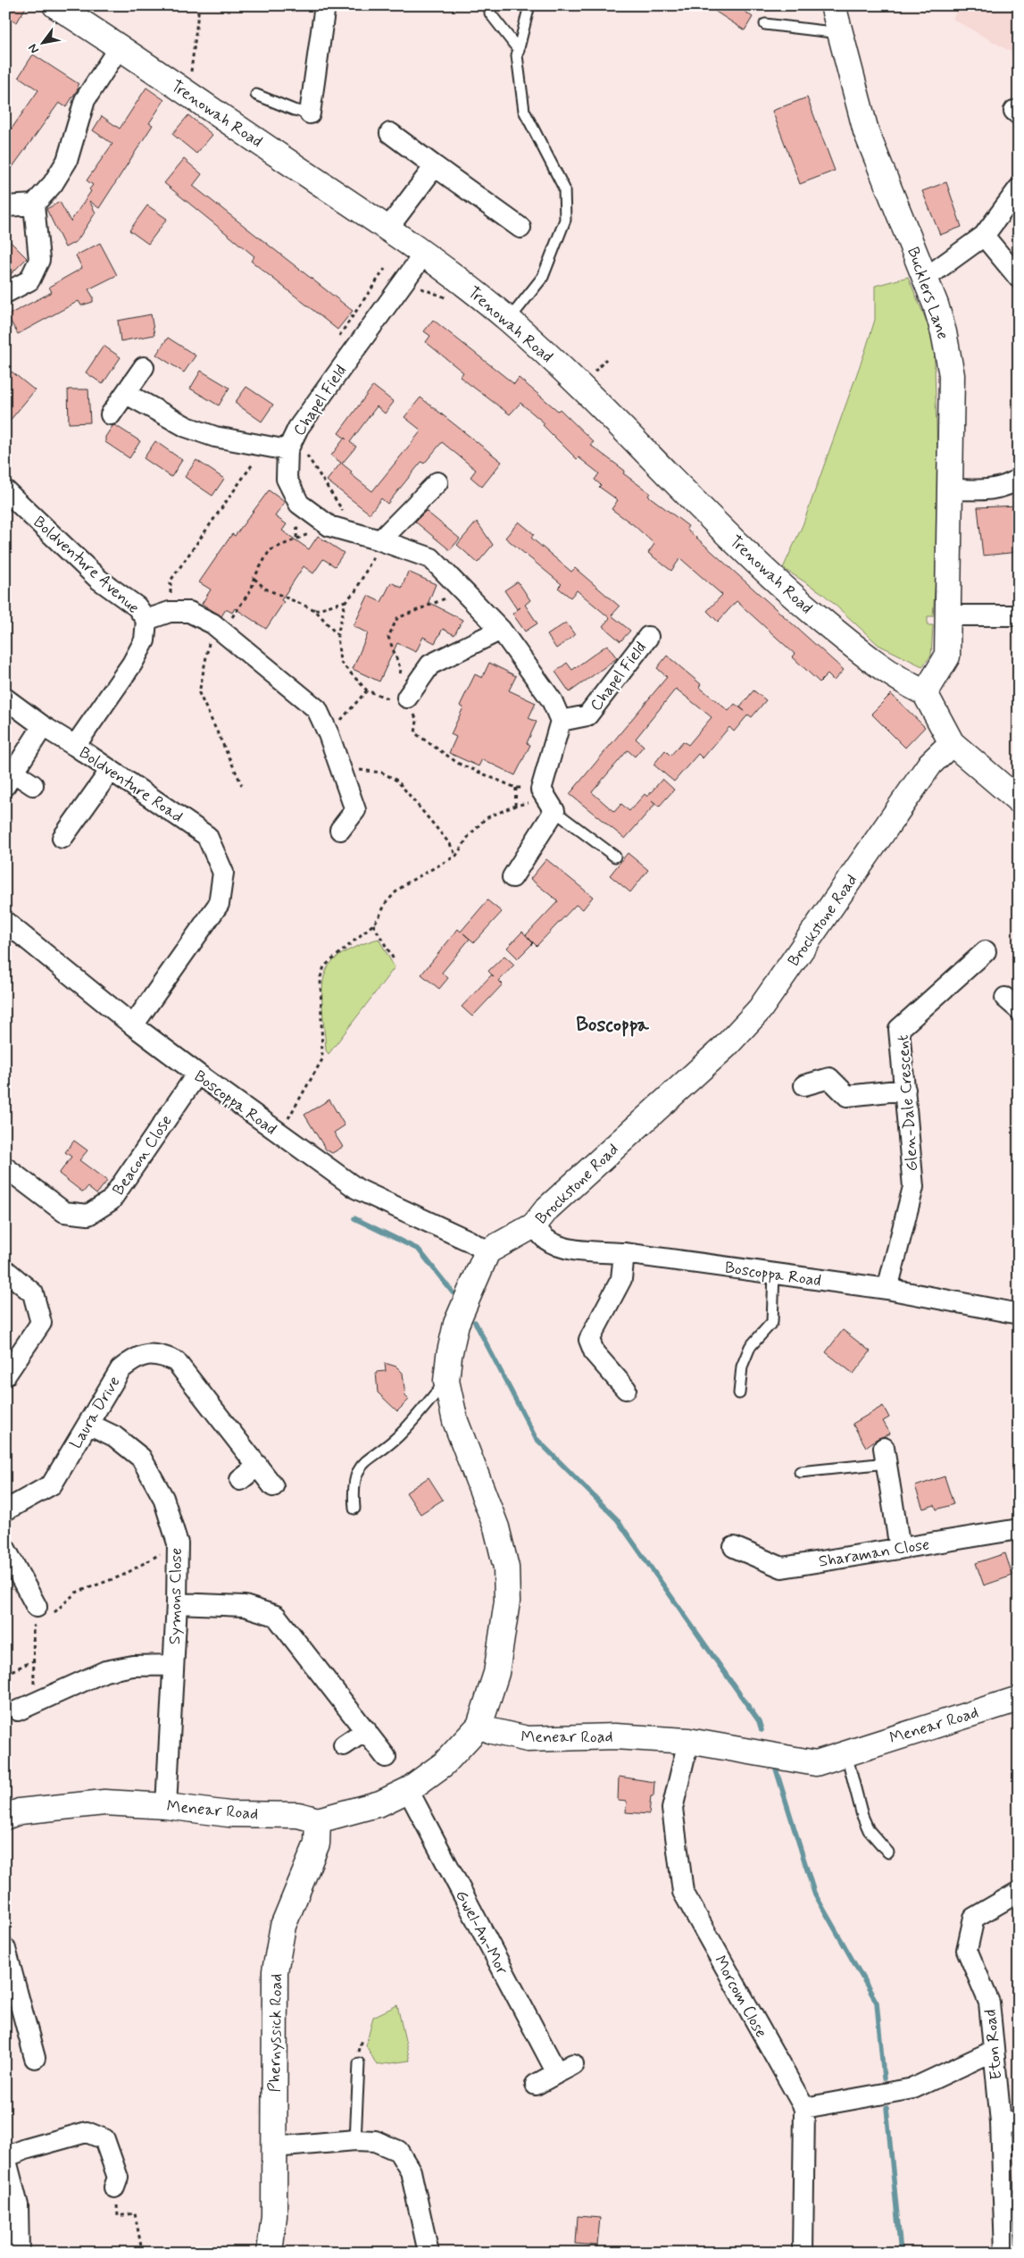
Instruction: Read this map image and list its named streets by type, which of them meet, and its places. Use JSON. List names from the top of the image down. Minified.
{"streets":{"street":["Trenowah Road","Bucklers Lane","Chapel Field","Boldventure Avenue","Boldventure Road","Brockstone Road","Boscoppa Road","Glen-Dale Crescent","Beacon Close","Laura Drive","Sharaman Close","Symons Close","Menear Road","Gwel-An-Mor","Morcom Close","Phernyssick Road","Eton Road"]},"crossings":[["Trenowah Road","Bucklers Lane"],["Trenowah Road","Chapel Field"],["Boldventure Avenue","Boldventure Road"],["Boldventure Road","Boscoppa Road"],["Brockstone Road","Boscoppa Road"],["Boscoppa Road","Glen-Dale Crescent"],["Boscoppa Road","Beacon Close"],["Laura Drive","Symons Close"],["Symons Close","Menear Road"],["Menear Road","Gwel-An-Mor"],["Menear Road","Morcom Close"],["Menear Road","Phernyssick Road"]],"districts":["Boscoppa"],"north":"bottom left"}
